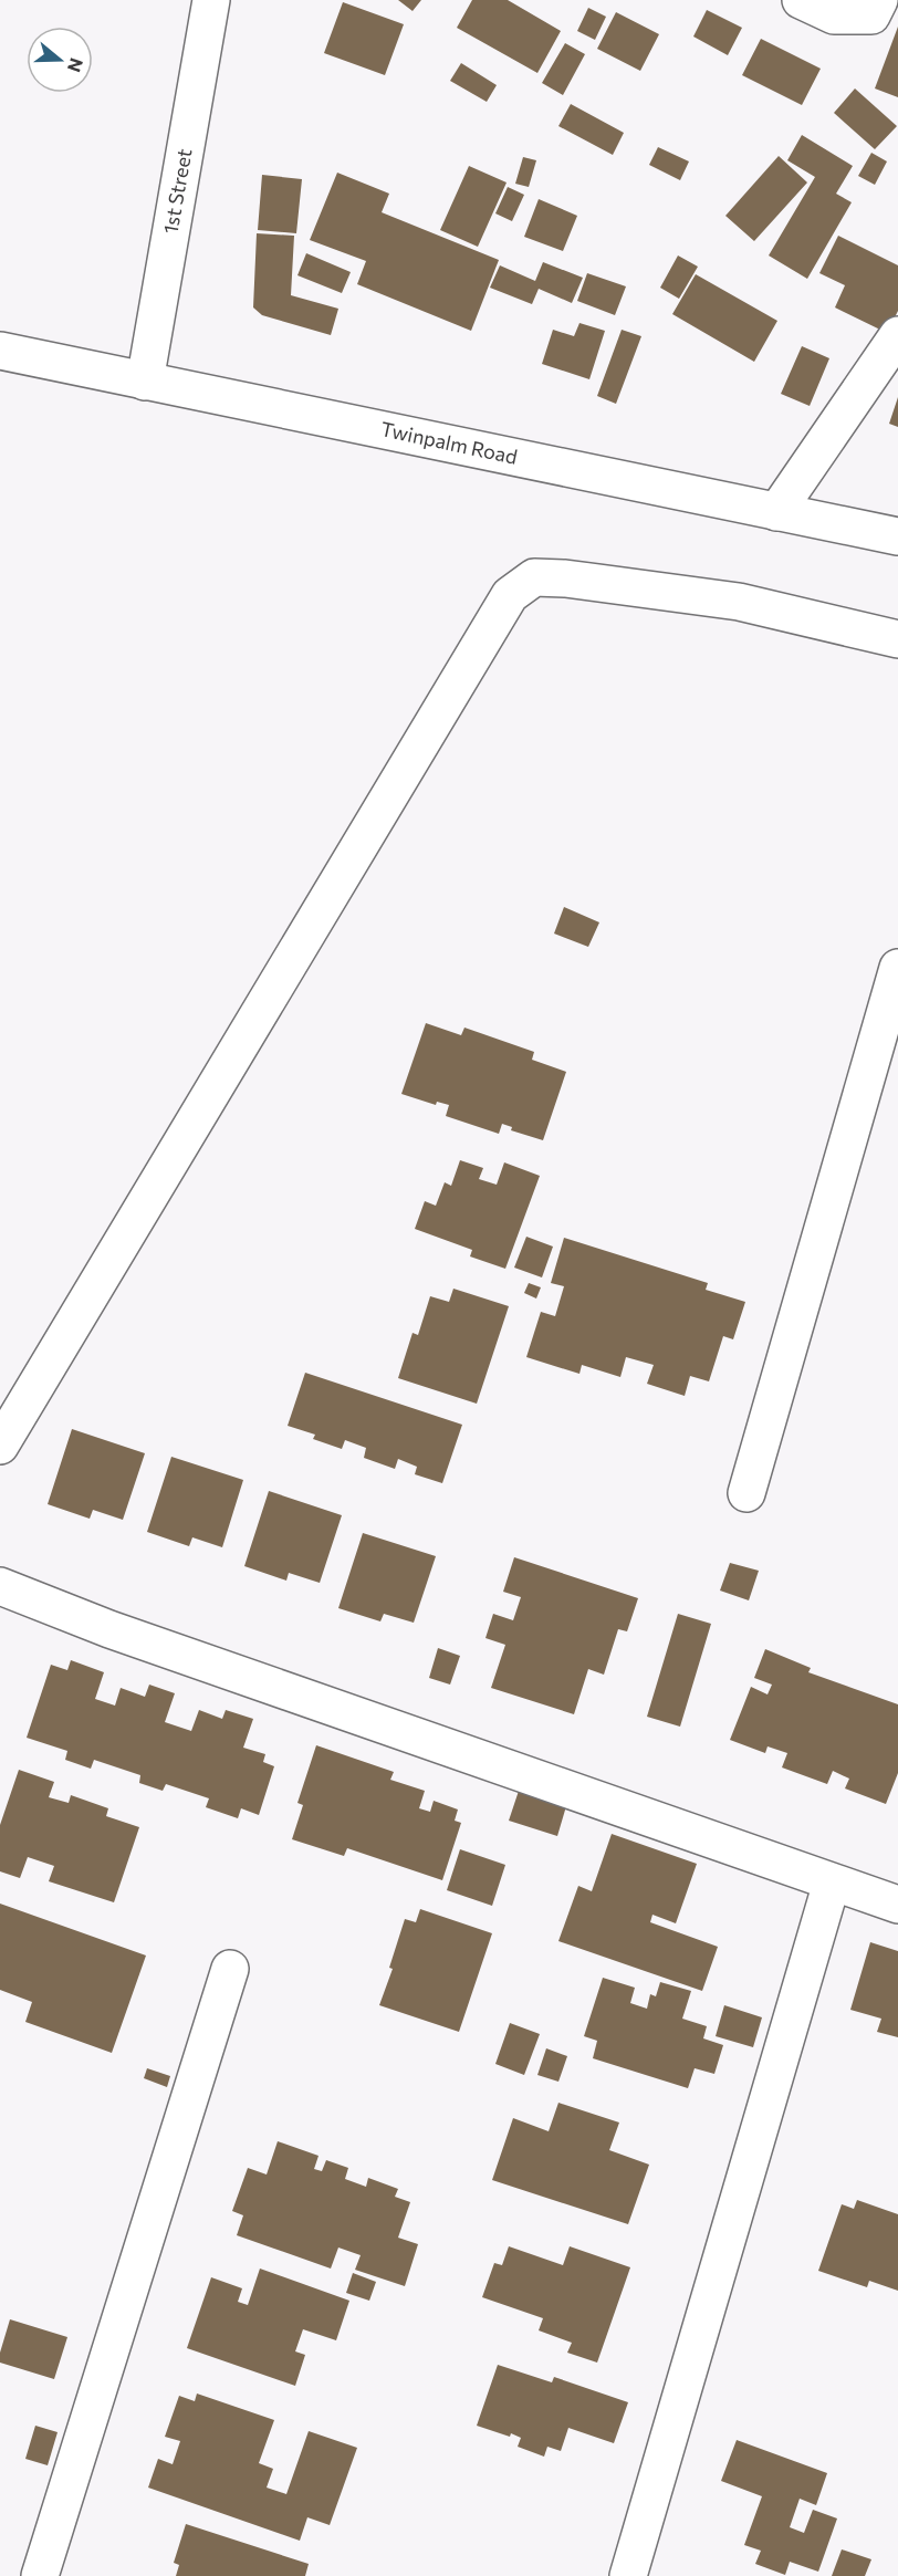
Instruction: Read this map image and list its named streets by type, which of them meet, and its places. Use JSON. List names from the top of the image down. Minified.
{"streets":{"street":["1st Street","Twinpalm Road"]},"crossings":[["1st Street","Twinpalm Road"]],"north":"right"}
